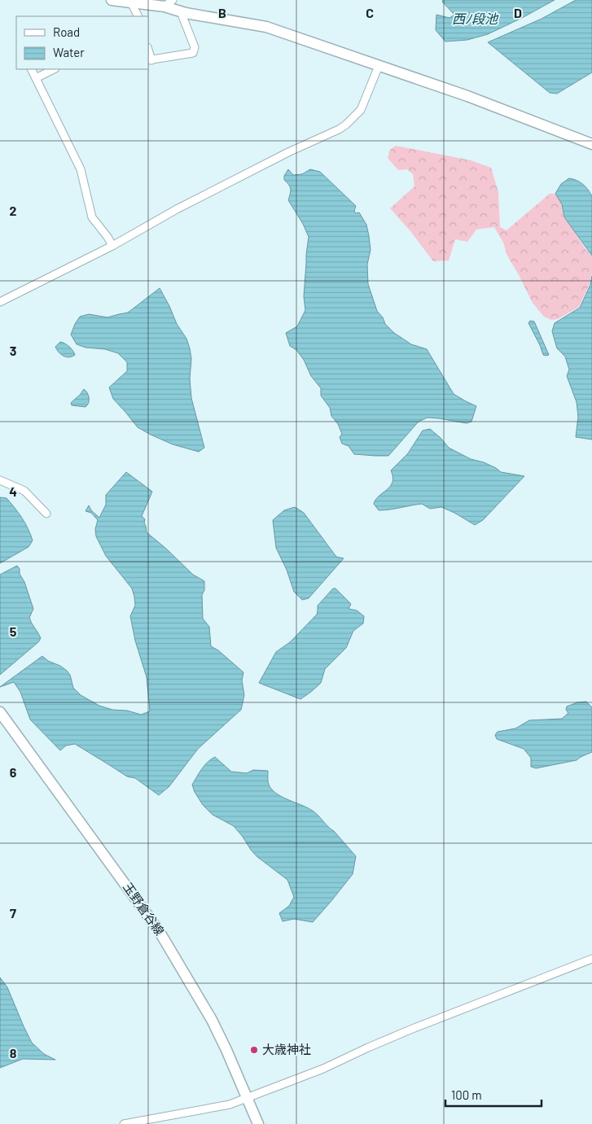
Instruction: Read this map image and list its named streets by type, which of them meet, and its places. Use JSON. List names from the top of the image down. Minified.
{"streets":{"street":["玉野倉谷線"]},"water":["西ﾉ段池"],"places":["大歳神社"],"legend":["Road","Water"],"scale_bar":"100 m","grid":{"columns":["B","C","D"],"rows":["2","3","4","5","6","7","8"]}}
